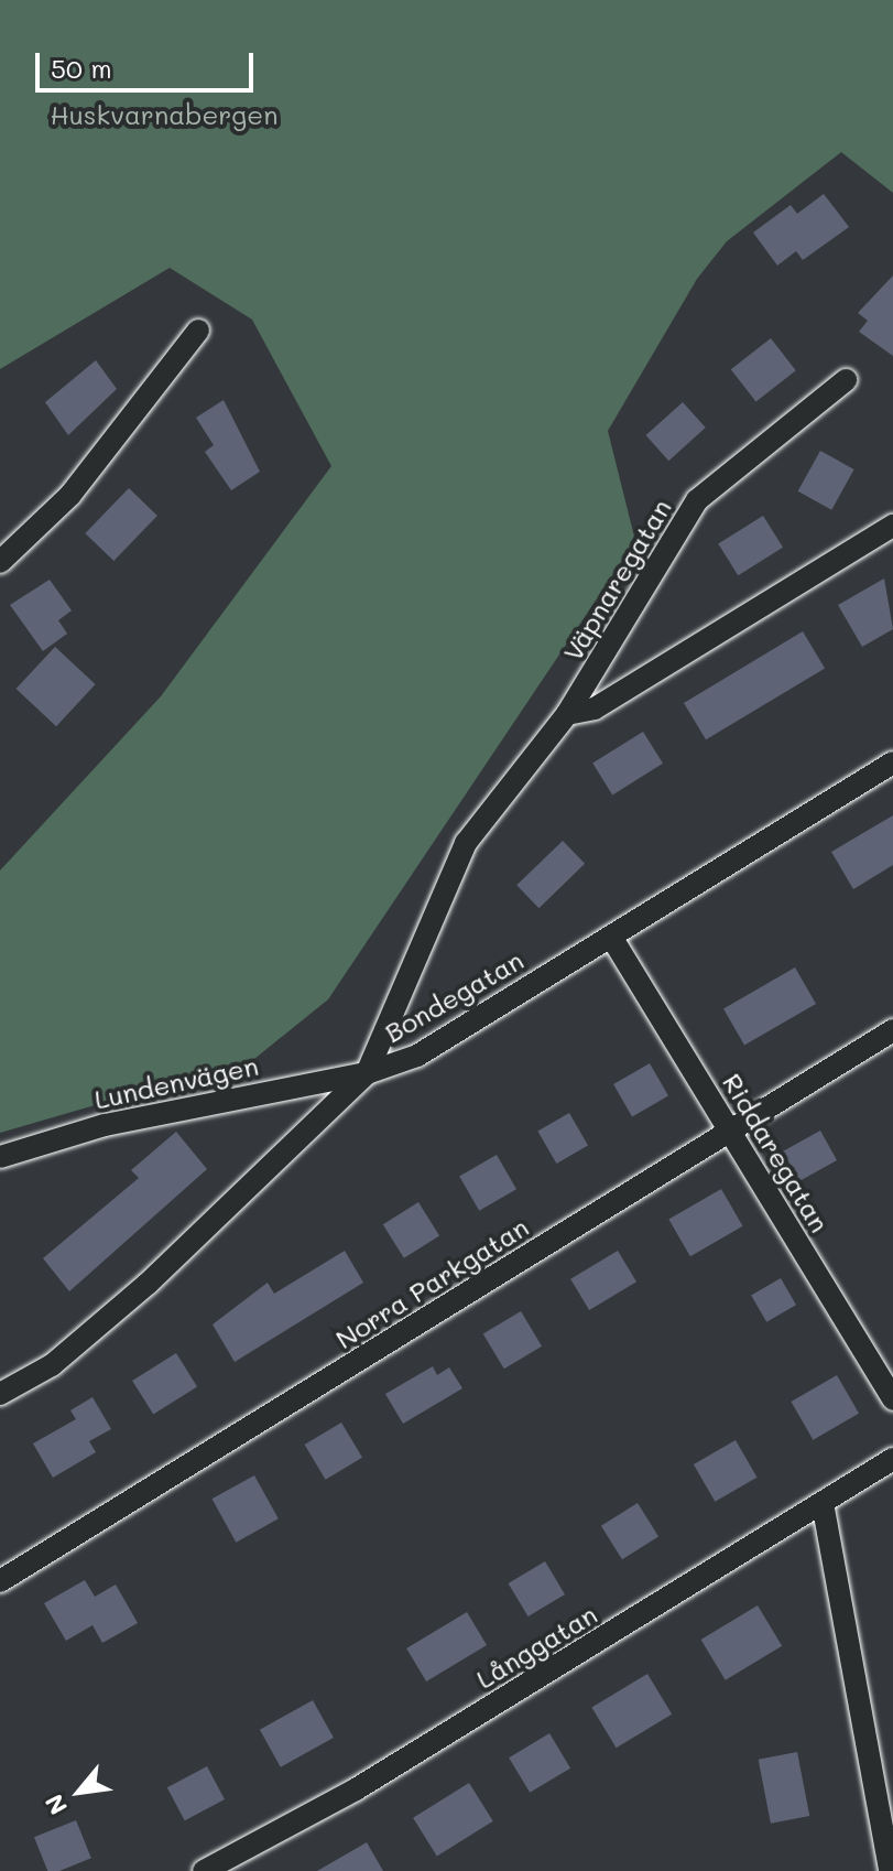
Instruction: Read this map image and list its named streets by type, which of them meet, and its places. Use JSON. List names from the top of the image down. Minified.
{"streets":{"street":["Väpnaregatan","Bondegatan","Lundenvägen","Riddaregatan","Norra Parkgatan","Långgatan"]},"crossings":[["Väpnaregatan","Bondegatan"],["Väpnaregatan","Lundenvägen"],["Bondegatan","Lundenvägen"],["Bondegatan","Riddaregatan"],["Riddaregatan","Norra Parkgatan"]],"parks":["Huskvarnabergen"],"scale_bar":"50 m","north":"bottom left"}
